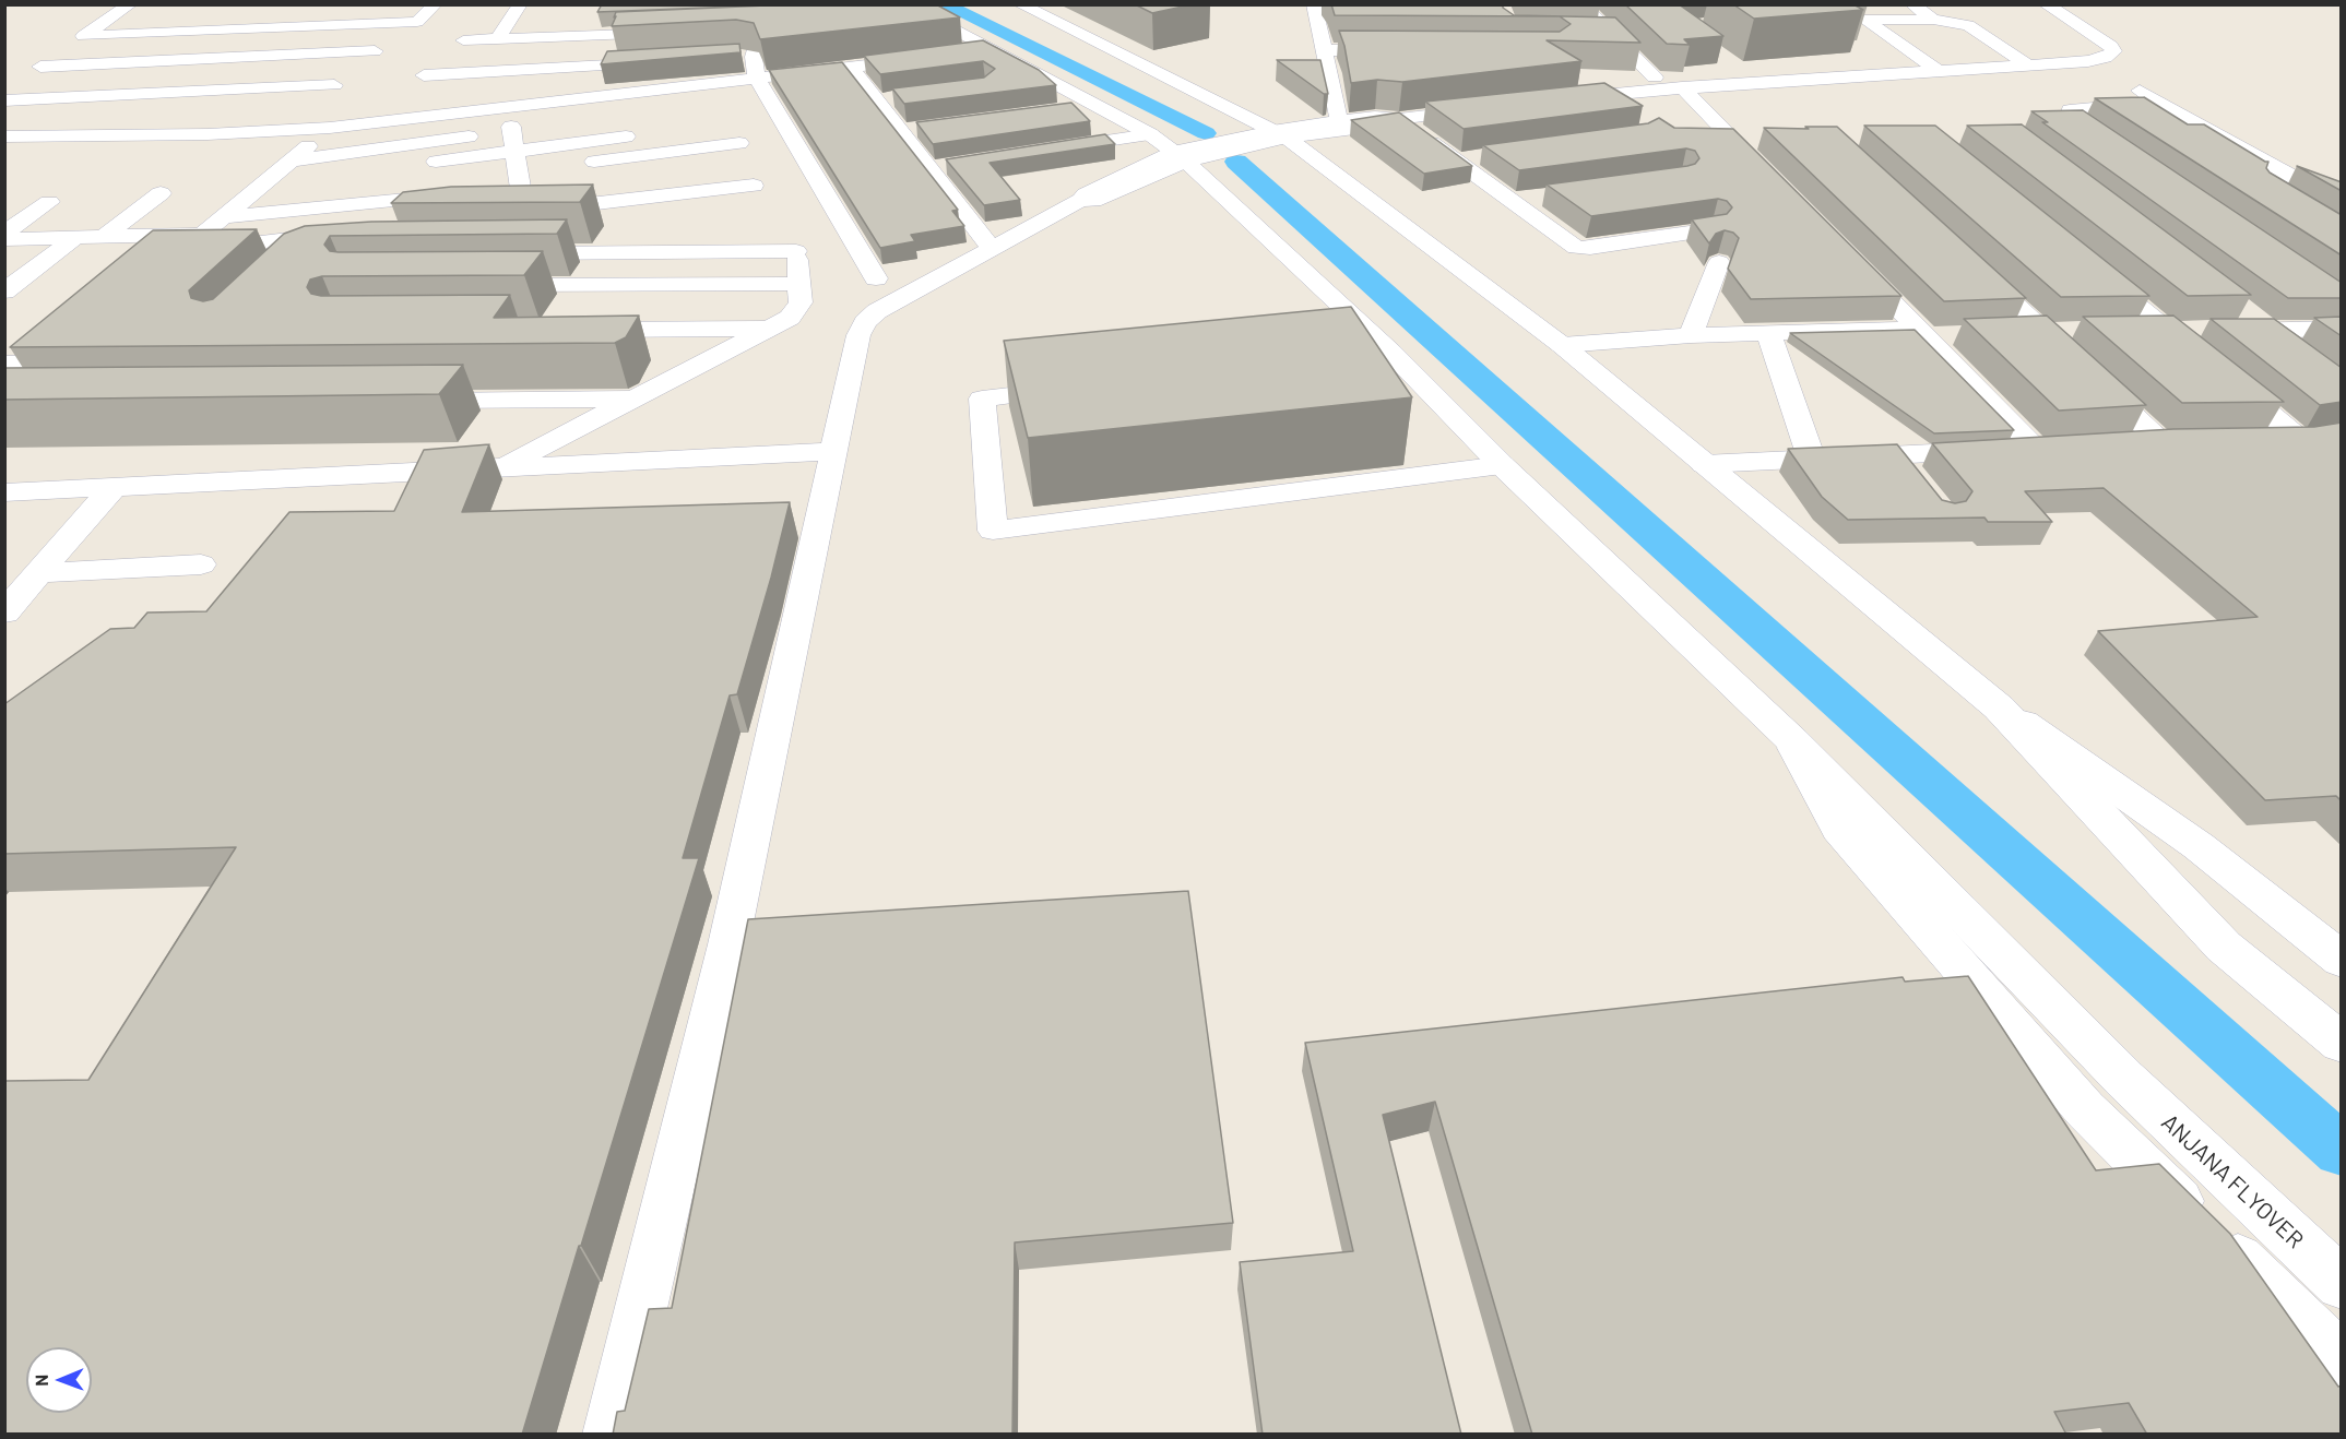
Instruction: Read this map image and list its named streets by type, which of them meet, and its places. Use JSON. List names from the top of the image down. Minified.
{"streets":{"street":["ANJANA FLYOVER"]},"north":"left"}
